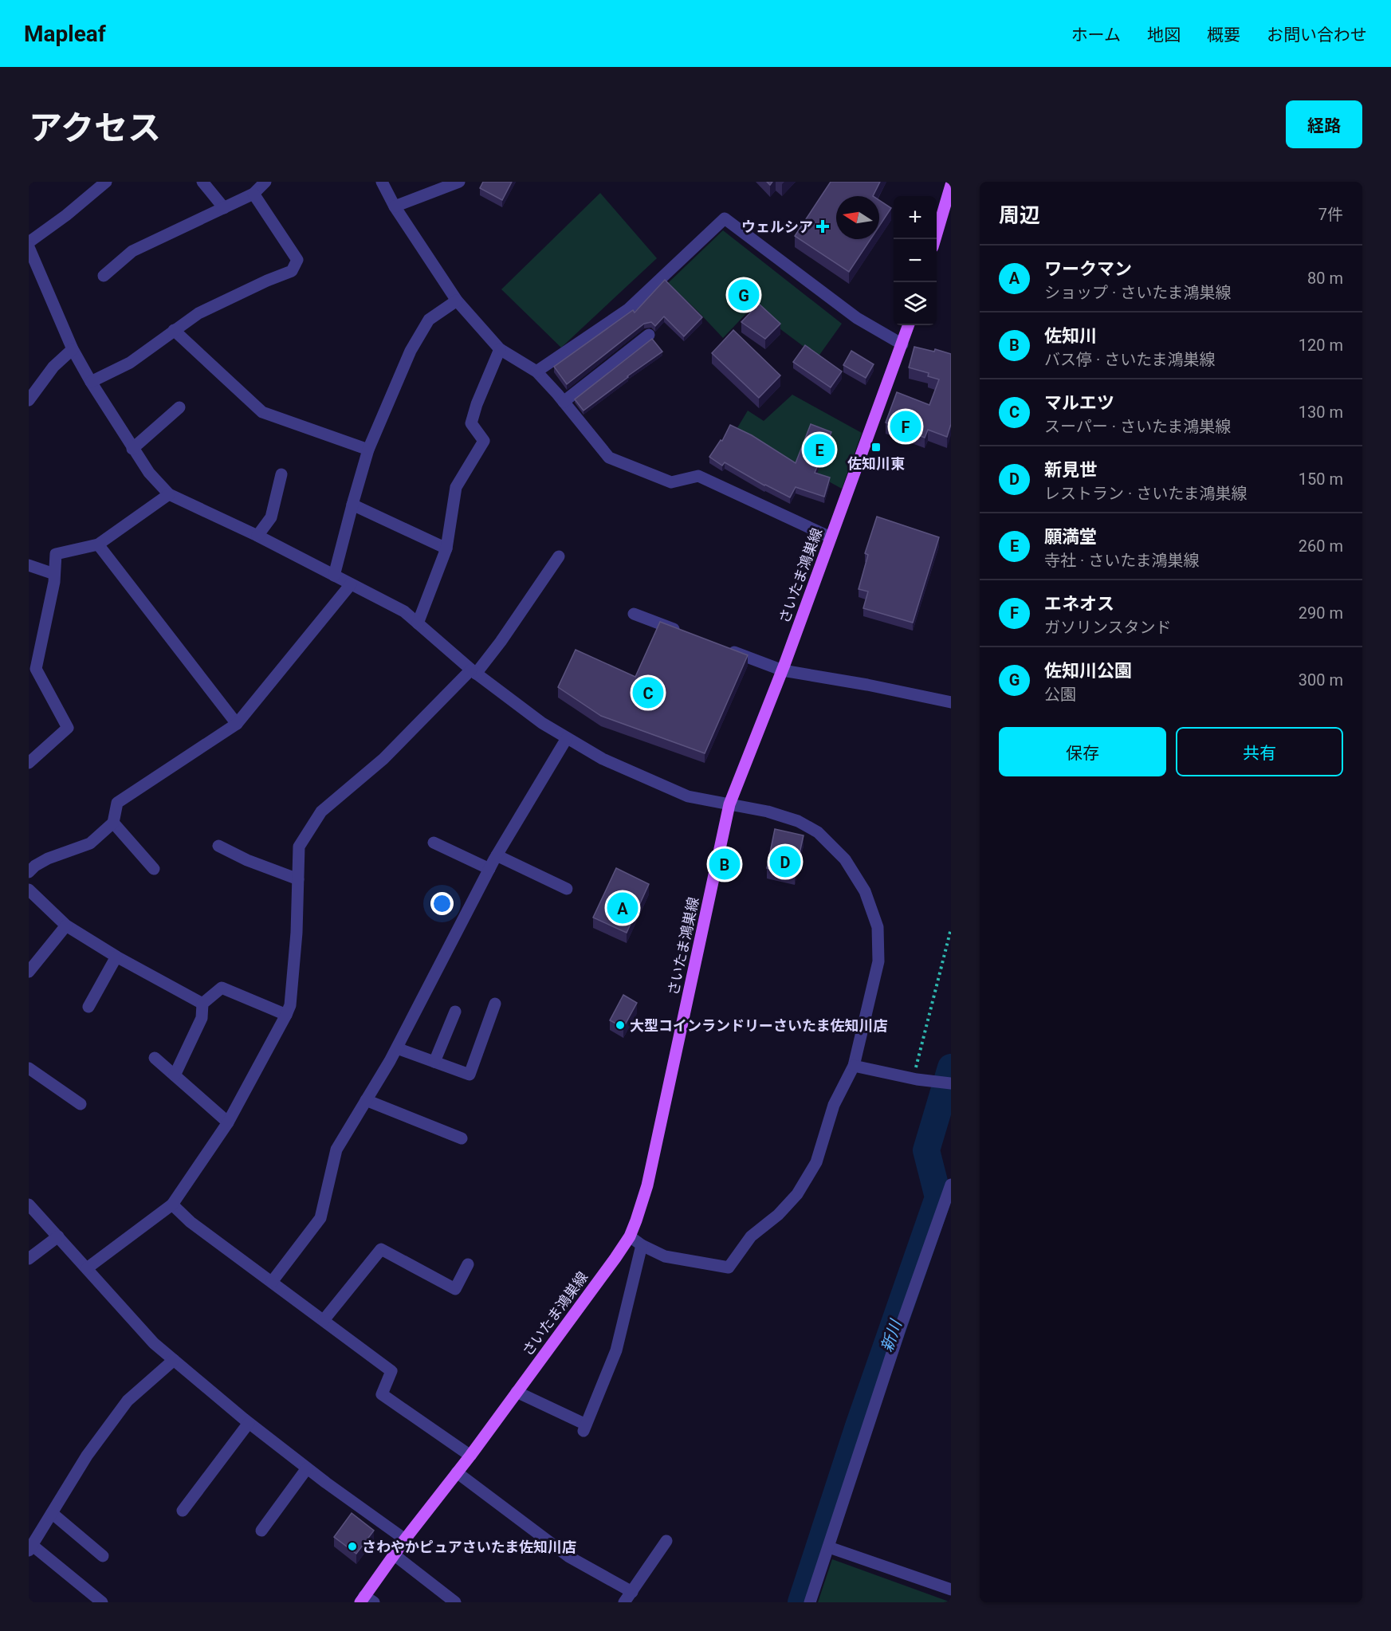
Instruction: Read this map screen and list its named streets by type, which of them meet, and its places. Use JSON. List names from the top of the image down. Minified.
{"streets":{"main road":["さいたま鴻巣線"]},"water":["新川"],"places":{"health":["ウェルシア"],"transit":["佐知川東"],"other":["大型コインランドリーさいたま佐知川店","さわやかピュアさいたま佐知川店"]},"north":"left","page":{"header":"Mapleaf","nav":["ホーム","地図","概要","お問い合わせ"],"title":"アクセス","buttons":["経路",["保存","共有"]],"heading":["周辺","7件"],"map_buttons":["+","−"],"list":[{"mark":"A","name":"ワークマン","note":"ショップ · さいたま鴻巣線","value":"80 m"},{"mark":"B","name":"佐知川","note":"バス停 · さいたま鴻巣線","value":"120 m"},{"mark":"C","name":"マルエツ","note":"スーパー · さいたま鴻巣線","value":"130 m"},{"mark":"D","name":"新見世","note":"レストラン · さいたま鴻巣線","value":"150 m"},{"mark":"E","name":"願満堂","note":"寺社 · さいたま鴻巣線","value":"260 m"},{"mark":"F","name":"エネオス","note":"ガソリンスタンド","value":"290 m"},{"mark":"G","name":"佐知川公園","note":"公園","value":"300 m"}],"pins":["G","F","E","C","D","B","A"]}}
